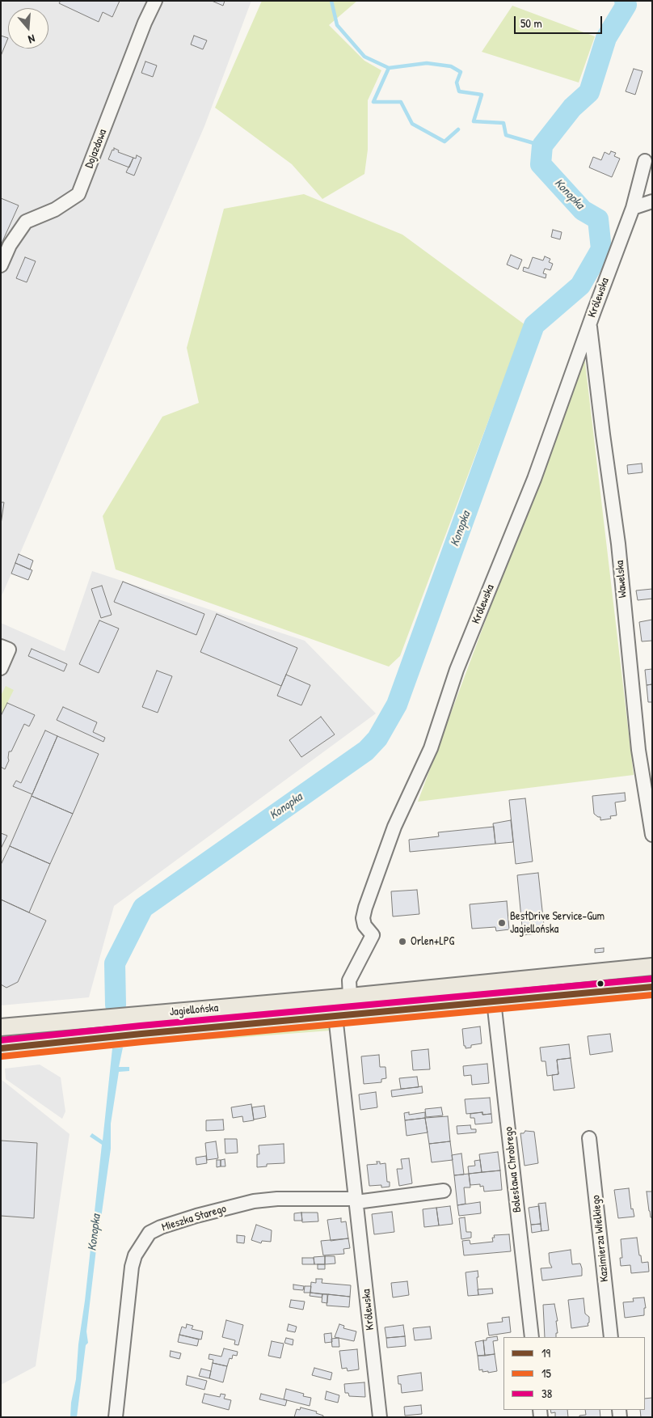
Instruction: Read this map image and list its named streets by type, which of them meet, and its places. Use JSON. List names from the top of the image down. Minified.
{"streets":{"main road":["Jagiellońska"],"street":["Dojazdowa","Królewska","Wawelska","Bolesława Chrobrego","Mieszka Starego","Kazimierza Wielkiego"]},"crossings":[["Królewska","Wawelska"],["Królewska","Jagiellońska"],["Królewska","Mieszka Starego"],["Jagiellońska","Bolesława Chrobrego"]],"water":["Konopka"],"places":["BestDrive Service-Gum Jagiellońska","Orlen+LPG"],"lines":["transit line 38","transit line 19","transit line 15"],"legend":["19","15","38"],"scale_bar":"50 m","north":"bottom"}
